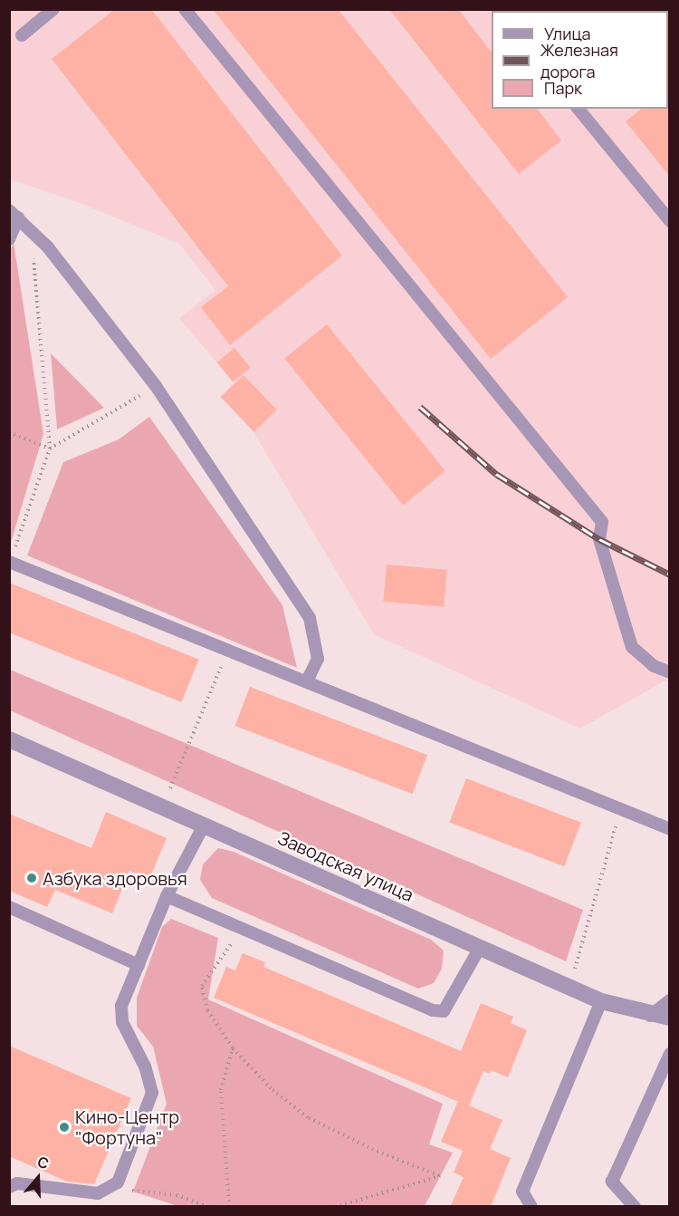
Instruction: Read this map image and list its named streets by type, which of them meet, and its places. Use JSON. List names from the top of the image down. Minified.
{"streets":{"street":["Заводская улица"]},"places":["Азбука здоровья","Кино-Центр \"Фортуна\""],"legend":["Улица","Железная дорога","Парк"],"north":"top"}
